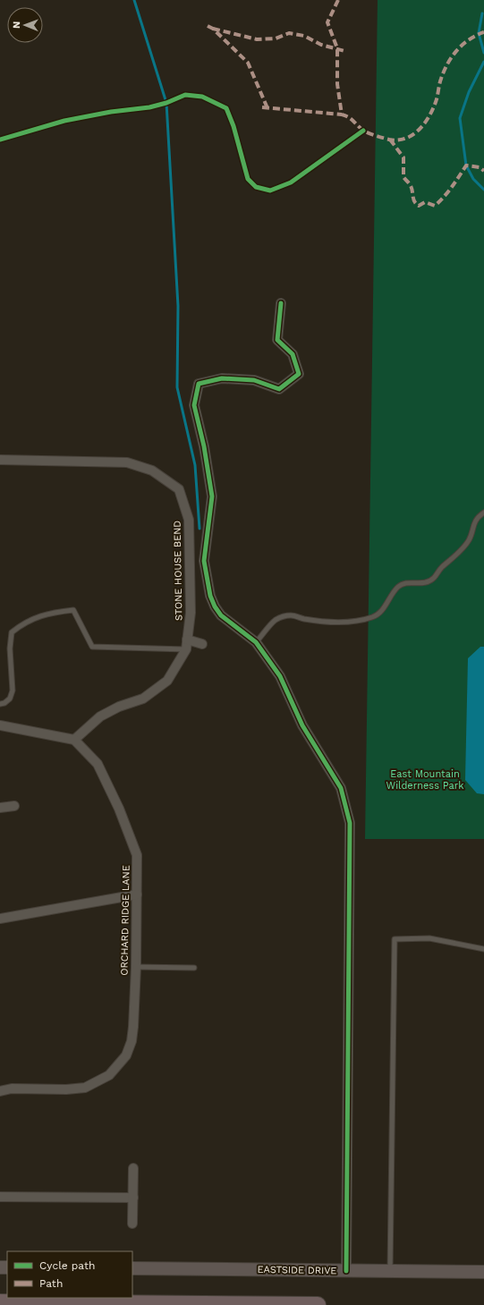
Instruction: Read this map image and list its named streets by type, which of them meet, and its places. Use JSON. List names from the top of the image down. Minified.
{"streets":{"street":["STONE HOUSE BEND","ORCHARD RIDGE LANE","EASTSIDE DRIVE"]},"crossings":[["STONE HOUSE BEND","ORCHARD RIDGE LANE"]],"parks":["East Mountain Wilderness Park"],"legend":["Cycle path","Path"],"north":"left"}
